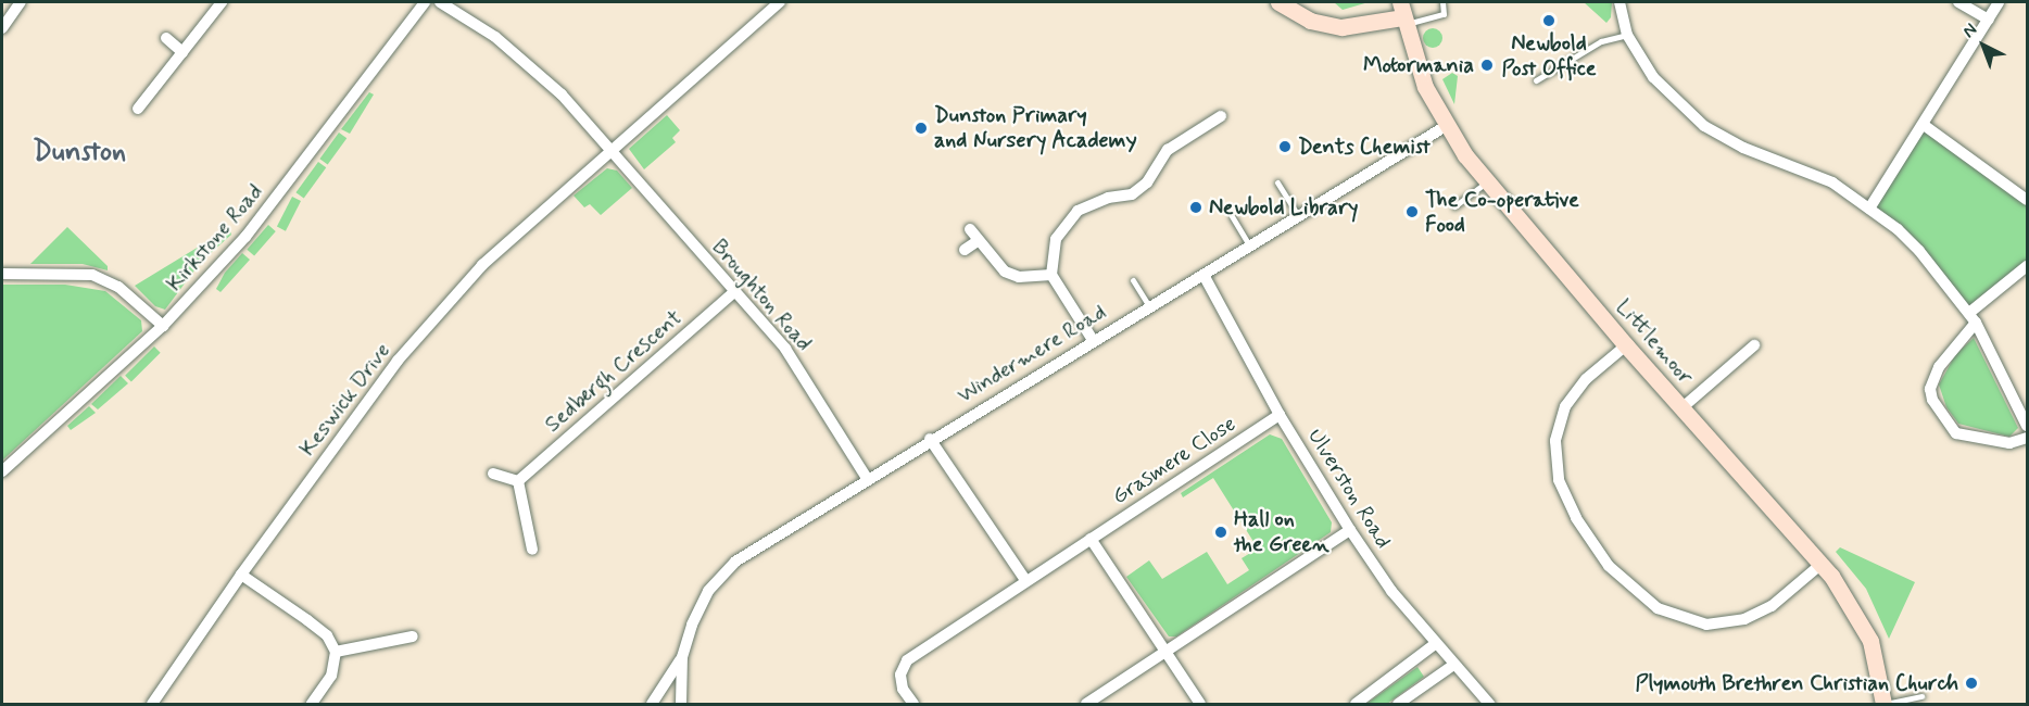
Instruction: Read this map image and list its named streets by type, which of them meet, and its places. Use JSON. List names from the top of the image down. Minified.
{"streets":{"main road":["Littlemoor"],"street":["Kirkstone Road","Broughton Road","Windermere Road","Sedbergh Crescent","Keswick Drive","Grasmere Close","Ulverston Road"]},"crossings":[["Broughton Road","Windermere Road"],["Broughton Road","Sedbergh Crescent"],["Broughton Road","Keswick Drive"],["Littlemoor","Windermere Road"],["Windermere Road","Ulverston Road"],["Grasmere Close","Ulverston Road"]],"districts":["Dunston"],"places":["Newbold Post Office","Motormania","Dunston Primary and Nursery Academy","Dents Chemist","Newbold Library","The Co-operative Food","Hall on the Green","Plymouth Brethren Christian Church"],"north":"top left"}
